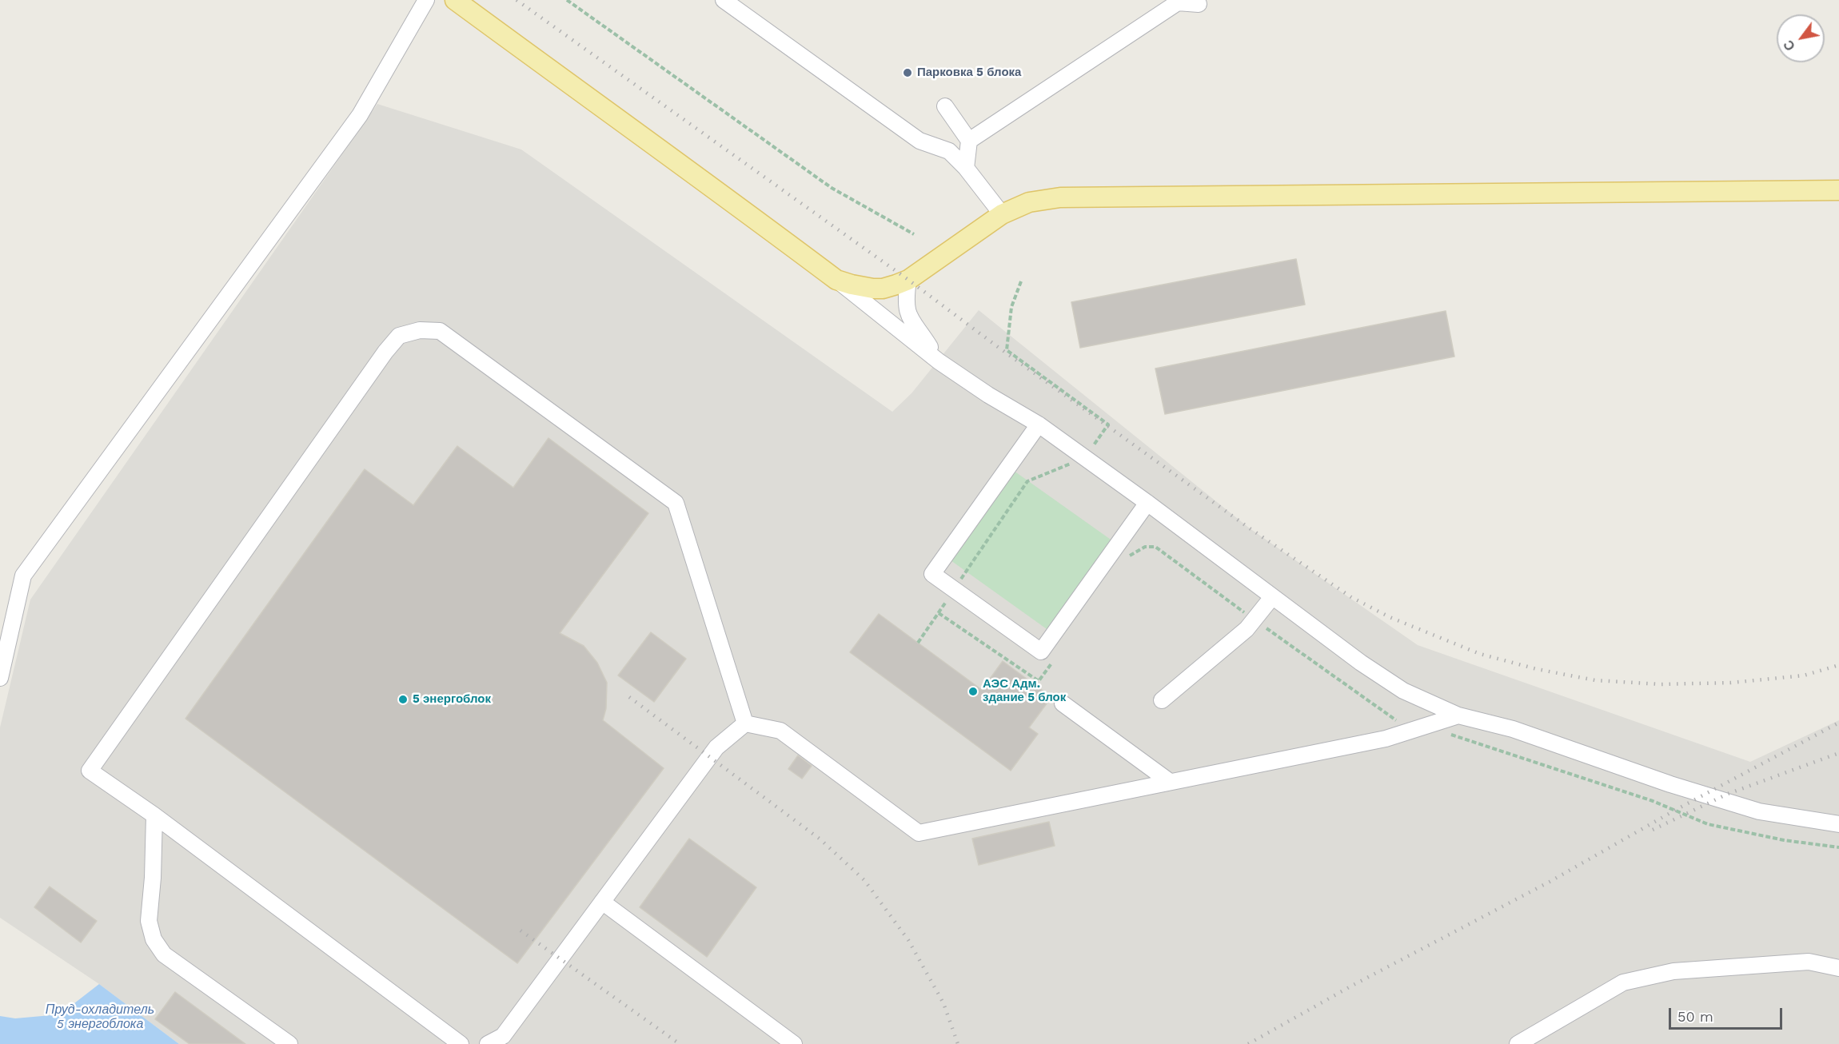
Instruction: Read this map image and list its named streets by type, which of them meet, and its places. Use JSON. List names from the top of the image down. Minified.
{"water":["Пруд-охладитель 5 энергоблока"],"places":["Парковка 5 блока","АЭС Адм. здание 5 блок","5 энергоблок"],"scale_bar":"50 m","north":"bottom left"}
